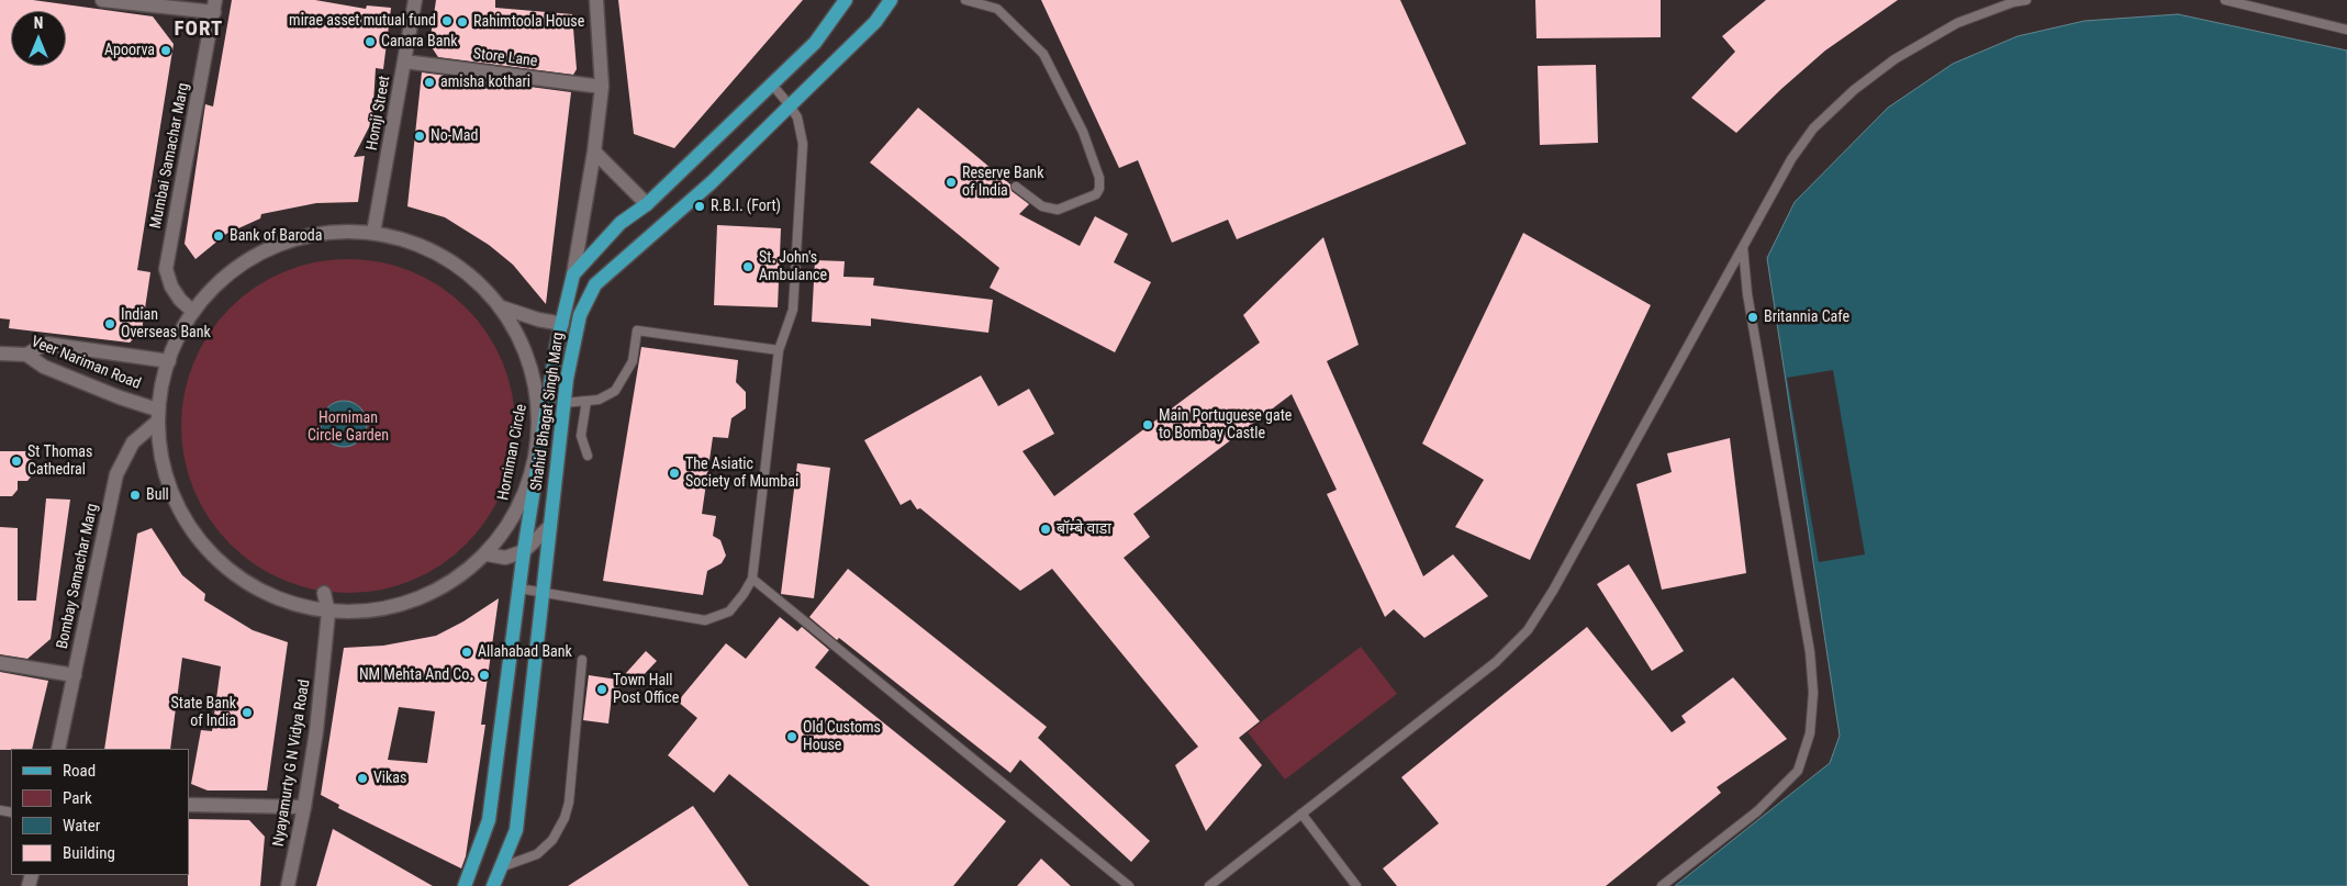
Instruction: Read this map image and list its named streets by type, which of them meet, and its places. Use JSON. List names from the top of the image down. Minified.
{"streets":{"main road":["Shahid Bhagat Singh Marg"],"street":["Store Lane","Homji Street","Mumbai Samachar Marg","Veer Nariman Road","Horniman Circle","Bombay Samachar Marg","Nyayamurty G N Vidya Road"]},"crossings":[["Store Lane","Homji Street"],["Homji Street","Horniman Circle"],["Mumbai Samachar Marg","Horniman Circle"],["Veer Nariman Road","Horniman Circle"],["Veer Nariman Road","Bombay Samachar Marg"],["Horniman Circle","Bombay Samachar Marg"],["Horniman Circle","Nyayamurty G N Vidya Road"]],"districts":["FORT"],"parks":["Horniman Circle Garden"],"places":["mirae asset mutual fund","Rahimtoola House","Canara Bank","Apoorva","amisha kothari","No-Mad","Reserve Bank of India","R.B.I. (Fort)","Bank of Baroda","St. John's Ambulance","Britannia Cafe","Indian Overseas Bank","Main Portuguese gate to Bombay Castle","St Thomas Cathedral","The Asiatic Society of Mumbai","Bull","बॉम्बे वाडा","Allahabad Bank","NM Mehta And Co.","Town Hall Post Office","State Bank of India","Old Customs House","Vikas"],"legend":["Road","Park","Water","Building"],"north":"top"}
